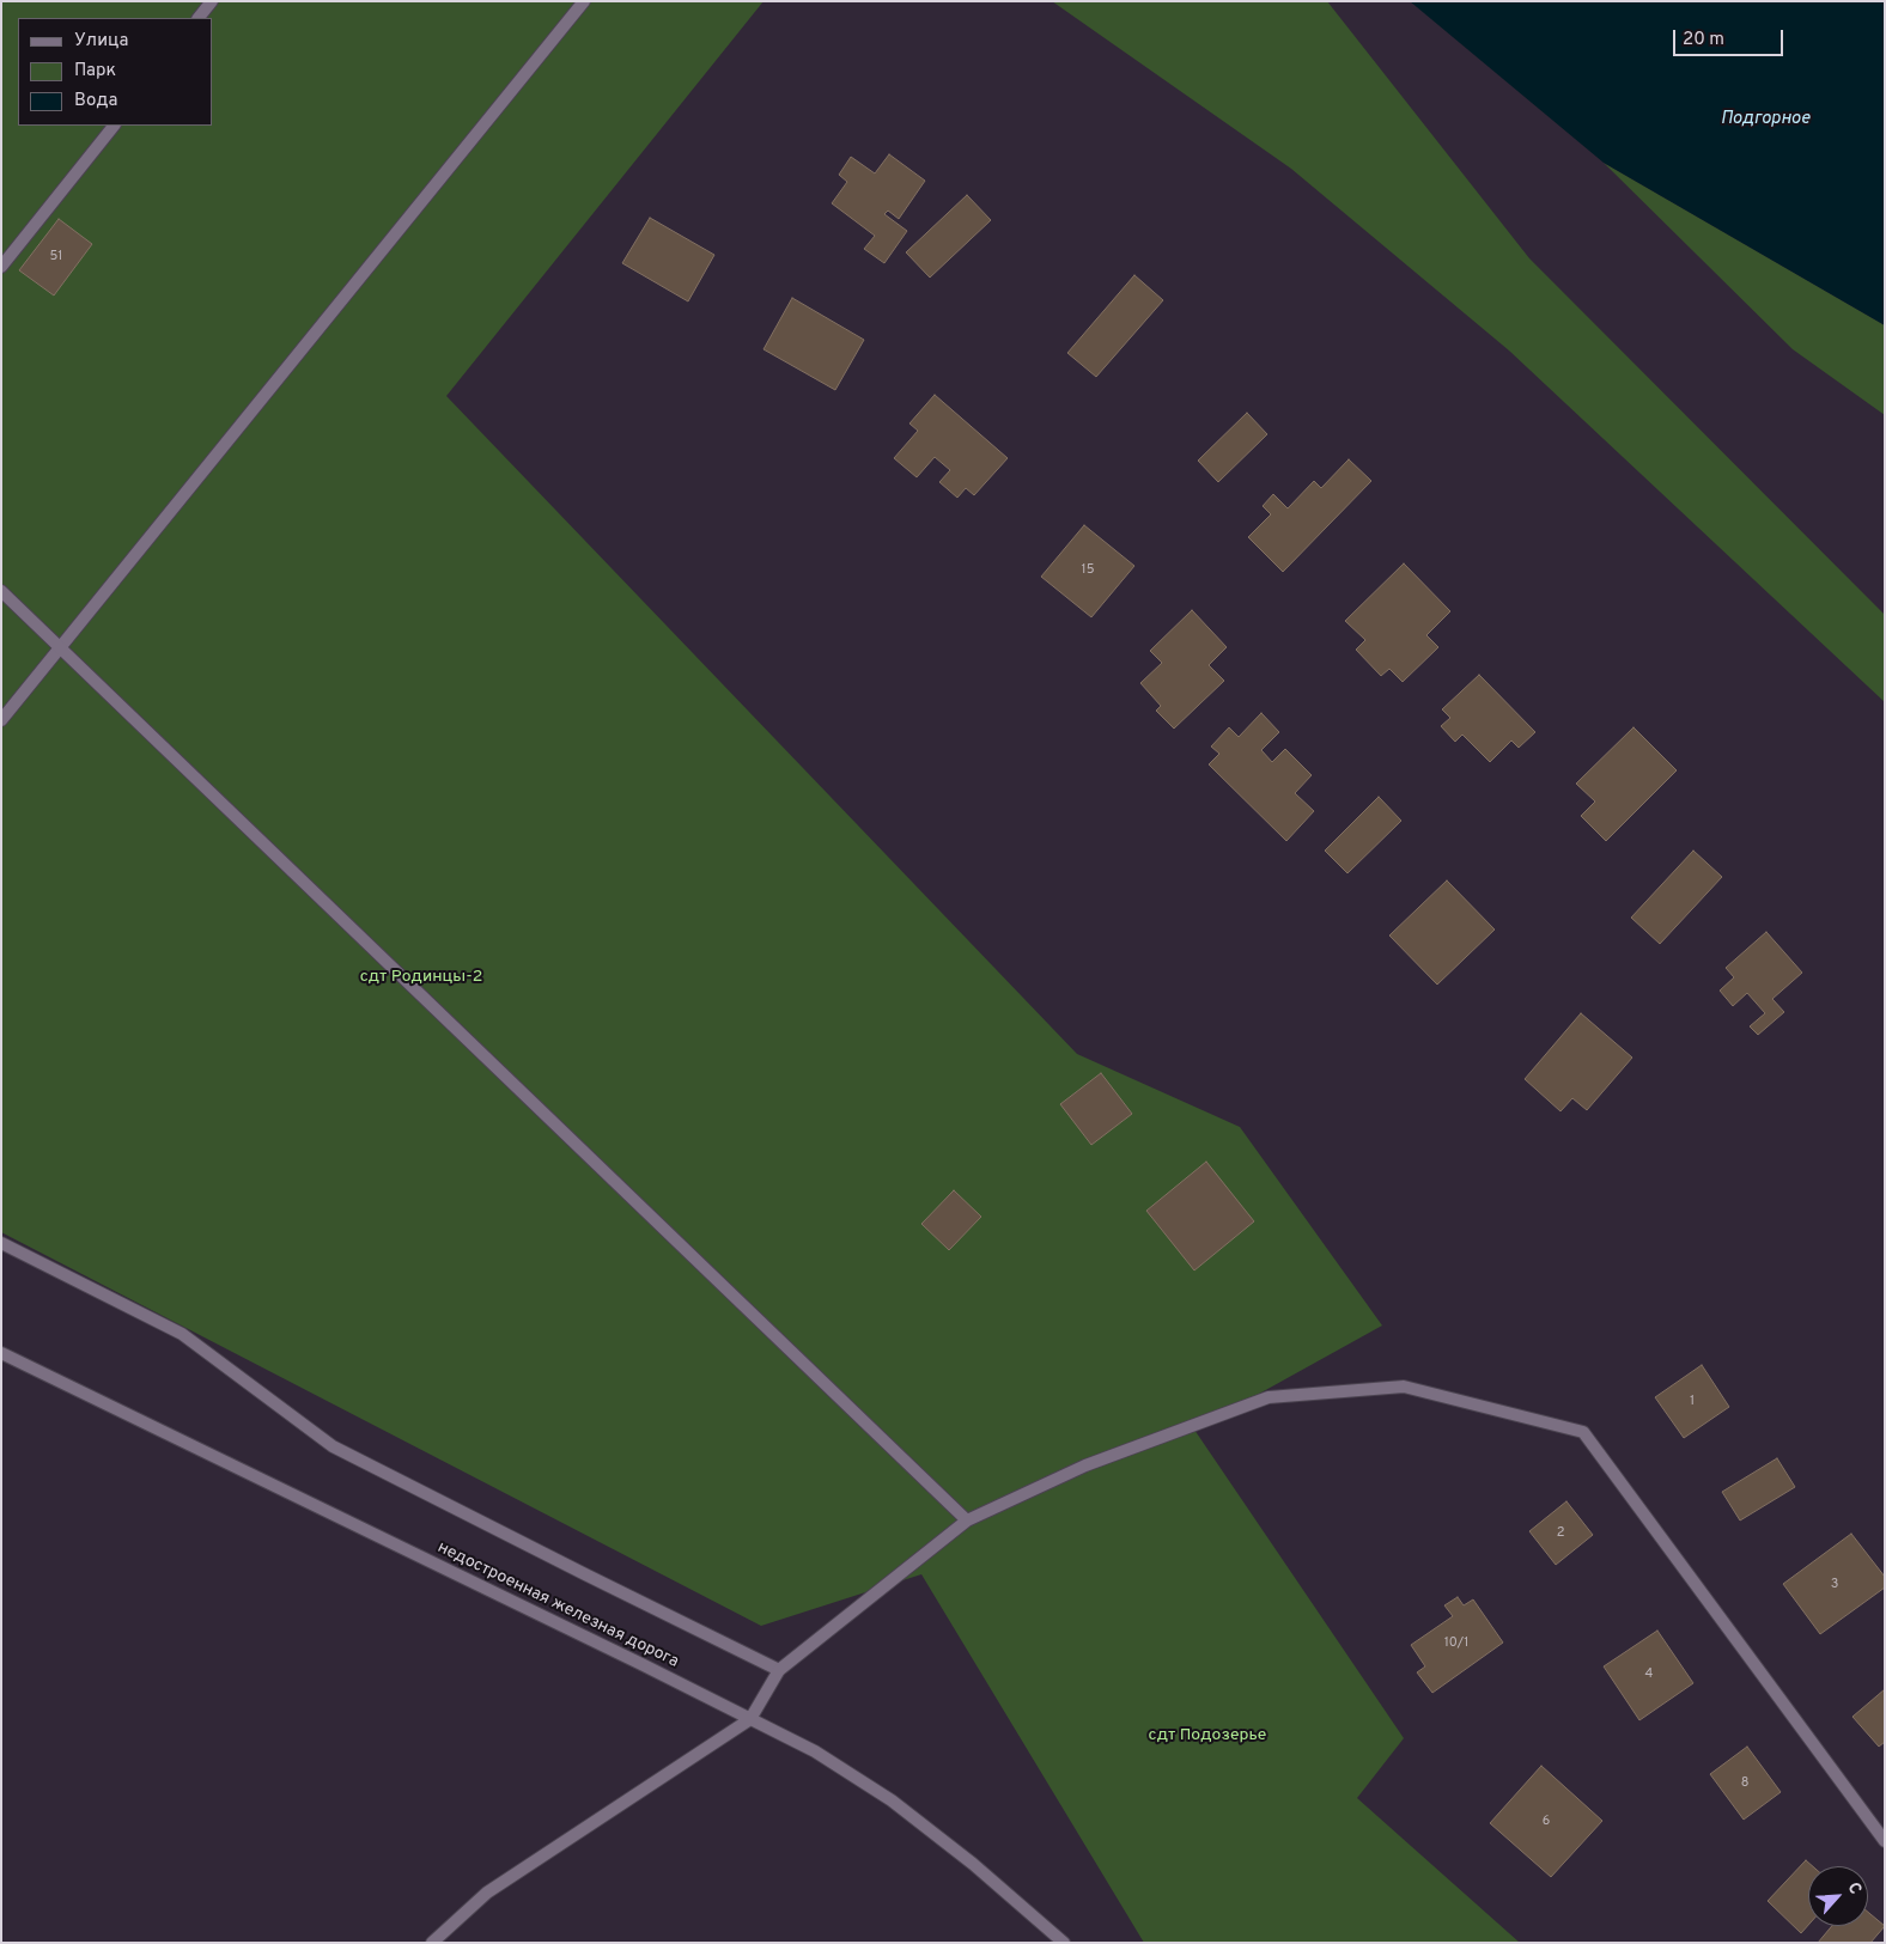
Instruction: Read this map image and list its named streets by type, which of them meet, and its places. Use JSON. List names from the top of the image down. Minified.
{"streets":{"street":["недостроенная железная дорога"]},"water":["Подгорное"],"parks":["сдт Родинцы-2","сдт Подозерье"],"house_numbers":["51","15","1","2","3","10/1","4","8","6"],"legend":["Улица","Парк","Вода"],"scale_bar":"20 m","north":"top right"}
